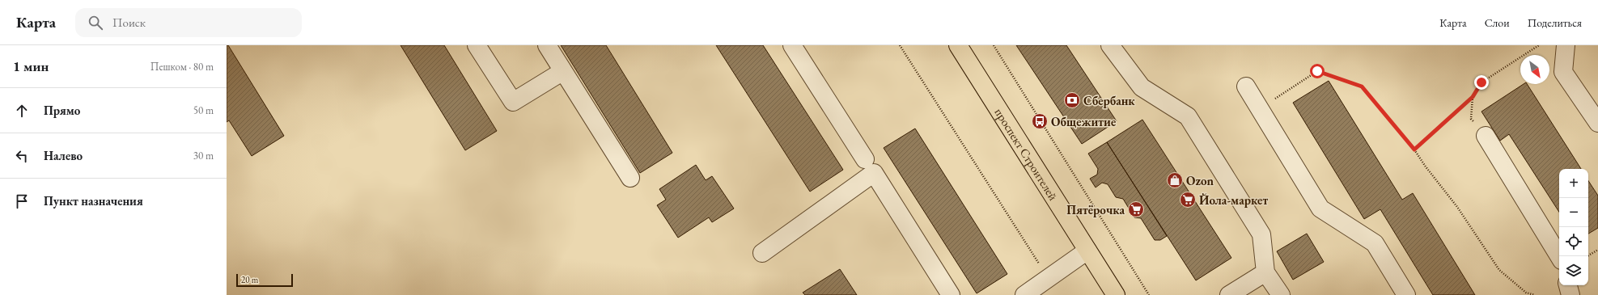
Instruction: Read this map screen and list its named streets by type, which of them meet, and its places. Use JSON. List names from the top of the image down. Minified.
{"streets":{"main road":["проспект Строителей"]},"places":{"bank":["Сбербанк"],"bus stop":["Общежитие"],"shop":["Ozon"],"supermarket":["Йола-маркет","Пятёрочка"]},"scale_bar":"20 m","north":"bottom right","page":{"header":"Карта","search":"Поиск","nav":["Карта","Слои","Поделиться"],"heading":["1 мин","Пешком · 80 m"],"list":[["Прямо","50 m"],["Налево","30 m"],"Пункт назначения"],"map_buttons":["+","−"],"scale":"20 m"}}
